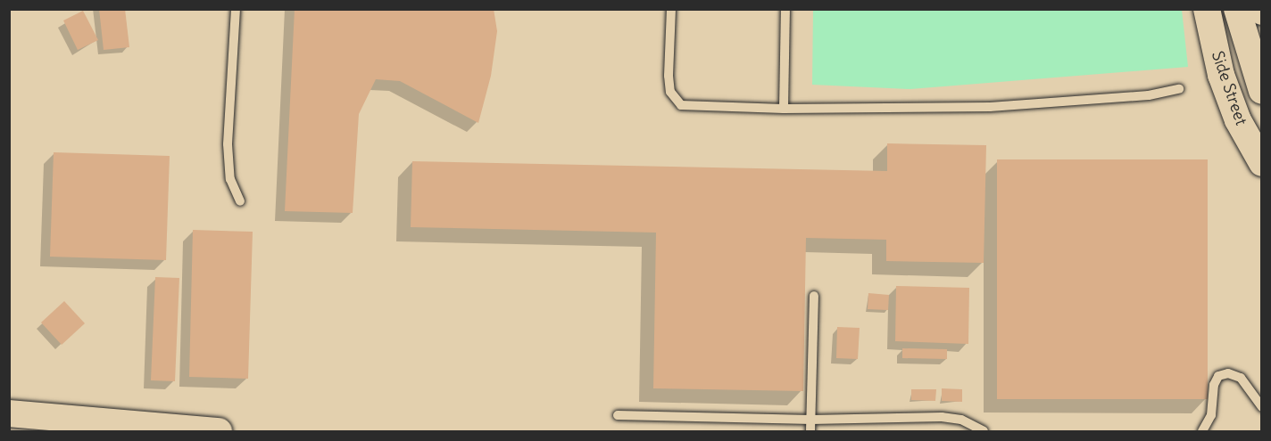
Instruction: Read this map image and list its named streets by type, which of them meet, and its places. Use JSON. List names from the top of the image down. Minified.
{"streets":{"street":["Side Street"]}}
